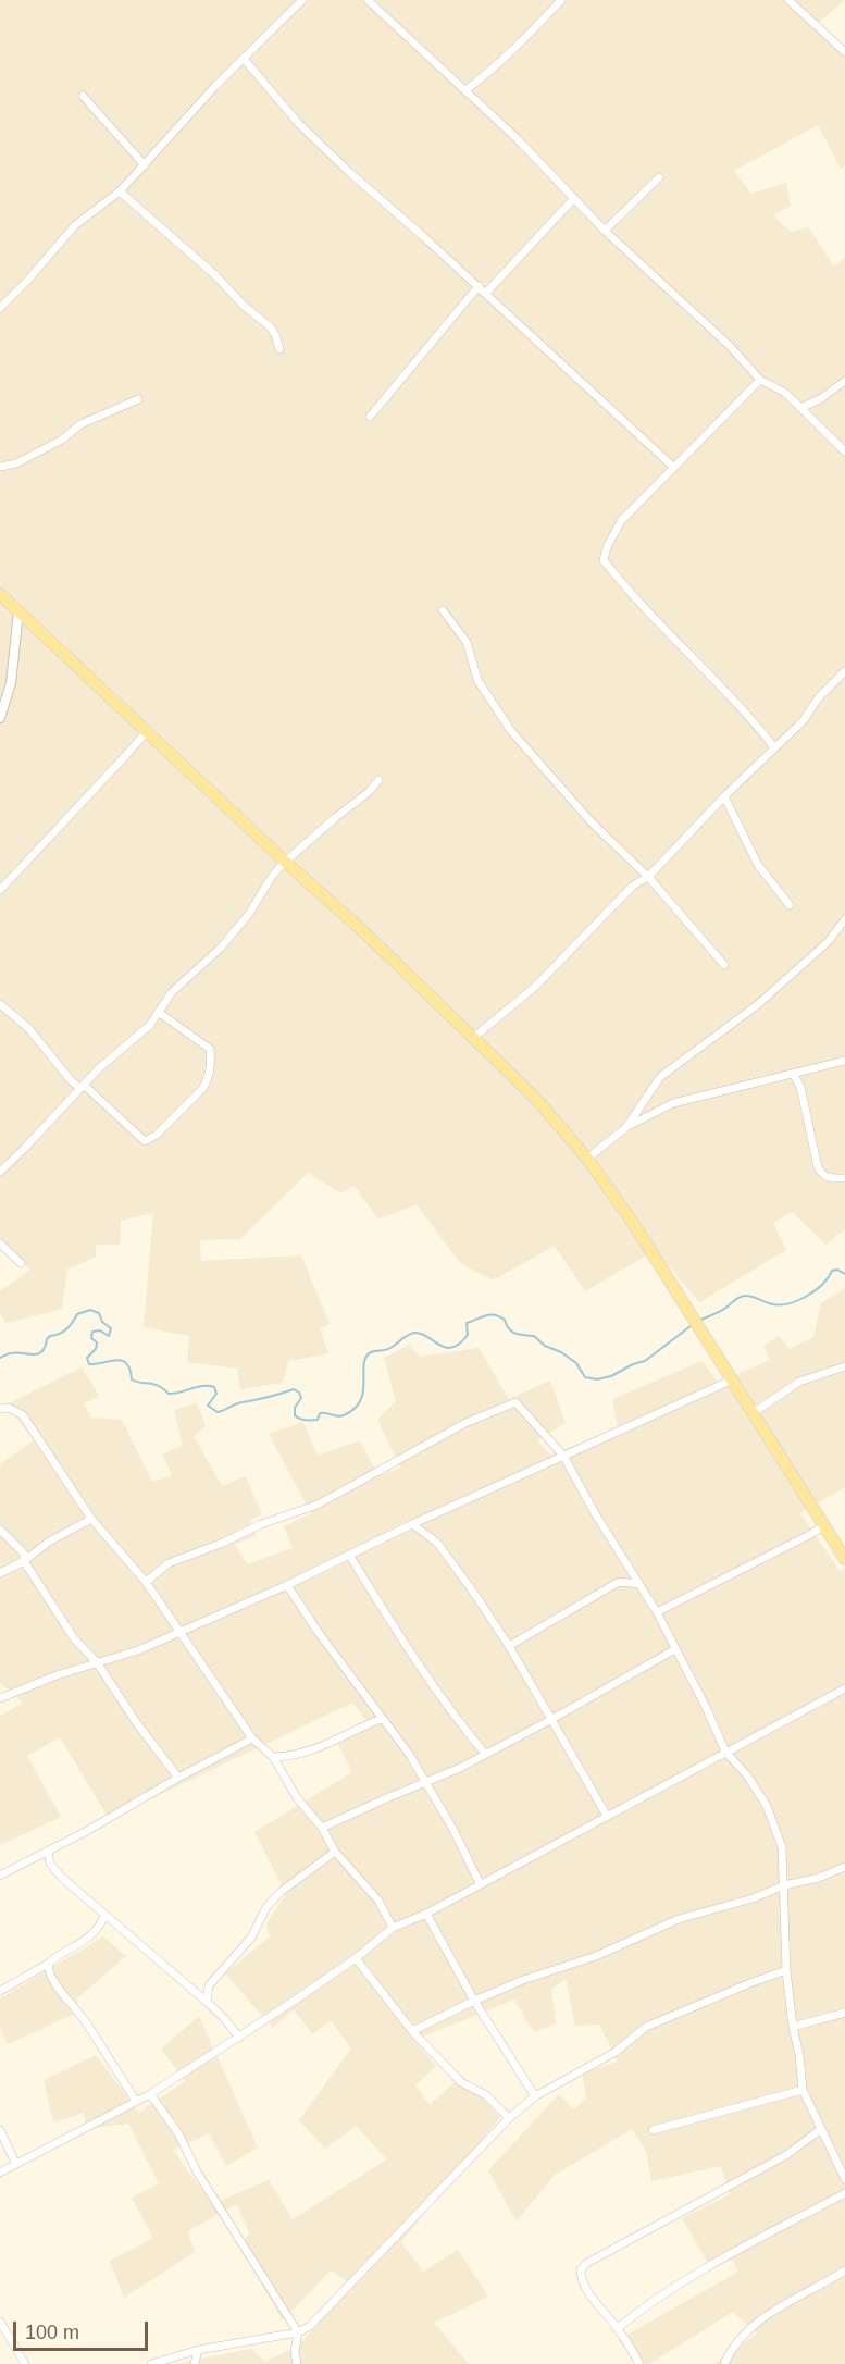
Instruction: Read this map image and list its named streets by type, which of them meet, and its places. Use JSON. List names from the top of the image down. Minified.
{"scale_bar":"100 m"}
